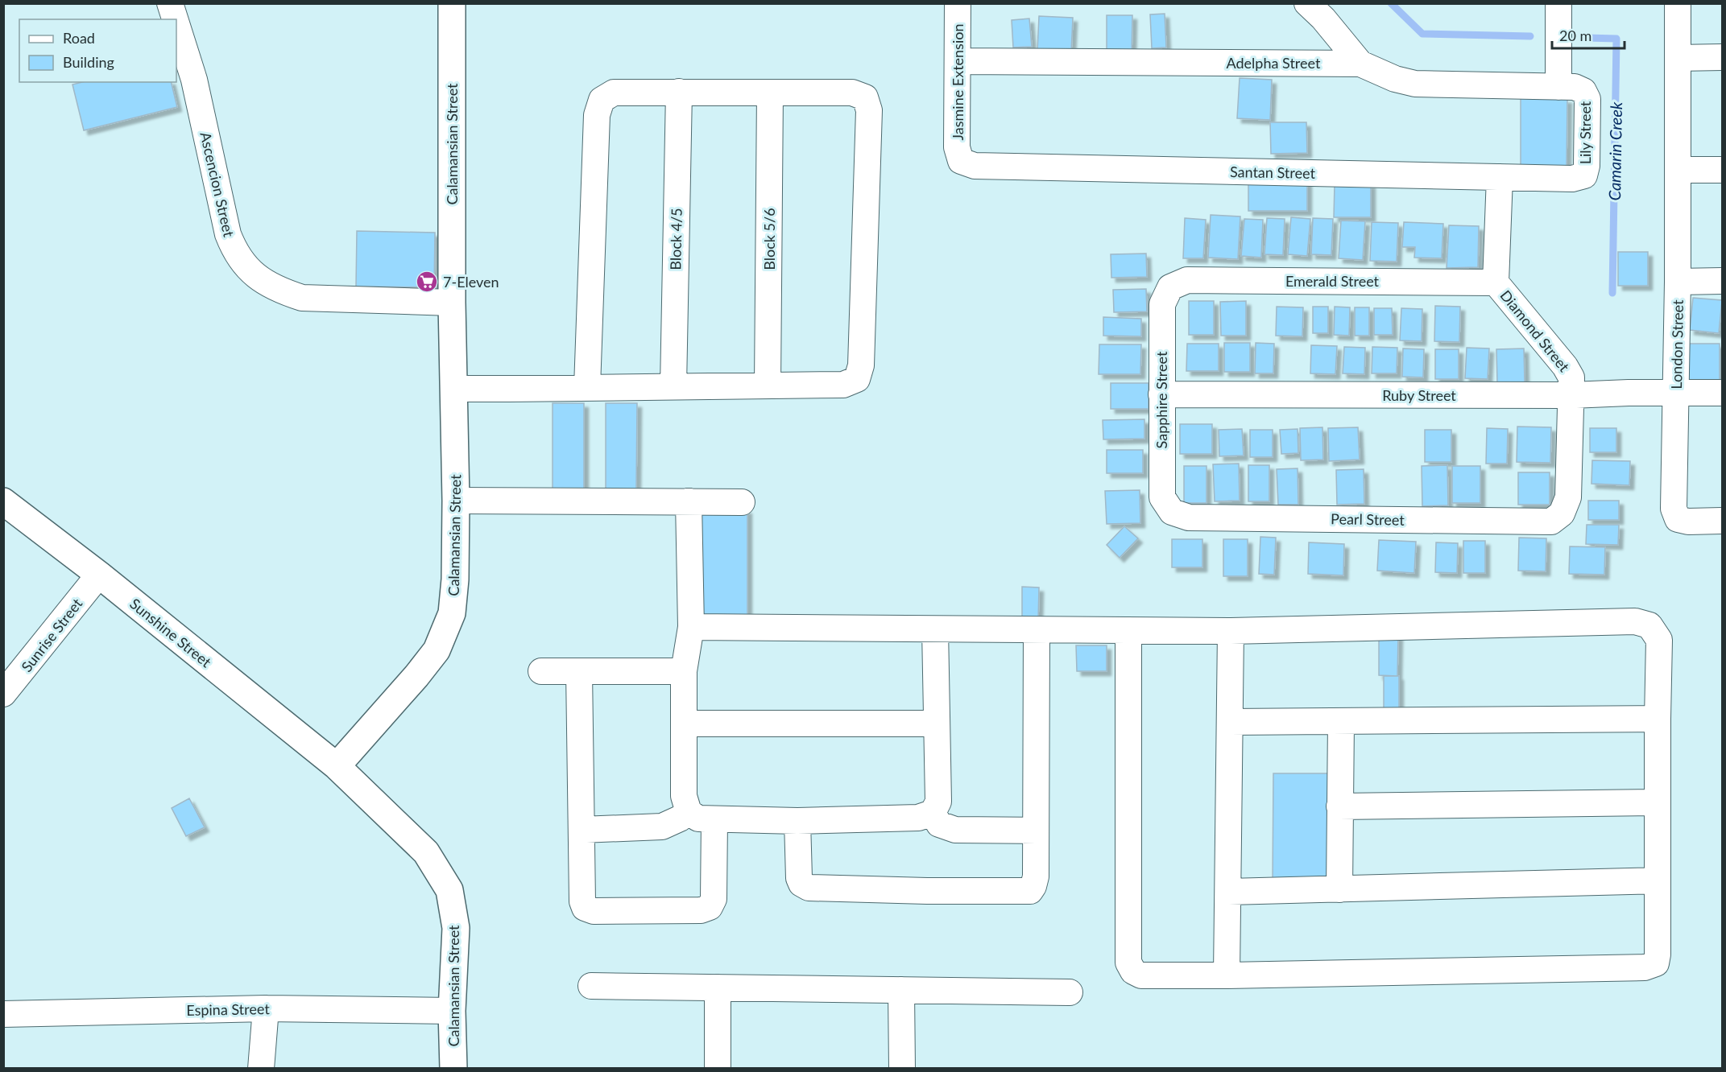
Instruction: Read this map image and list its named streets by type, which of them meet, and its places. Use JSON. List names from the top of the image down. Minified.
{"streets":{"street":["Adelpha Street","Jasmine Extension","Lily Street","Calamansian Street","Santan Street","Ascencion Street","Block 4/5","Block 5/6","Emerald Street","Diamond Street","London Street","Ruby Street","Sapphire Street","Pearl Street","Sunshine Street","Sunrise Street","Espina Street"]},"crossings":[["Adelpha Street","Jasmine Extension"],["Adelpha Street","Lily Street"],["Jasmine Extension","Santan Street"],["Lily Street","Santan Street"],["Calamansian Street","Ascencion Street"],["Calamansian Street","Sunshine Street"],["Calamansian Street","Espina Street"],["Santan Street","Diamond Street"],["Emerald Street","Diamond Street"],["Emerald Street","Sapphire Street"],["Diamond Street","Ruby Street"],["Diamond Street","Pearl Street"],["London Street","Ruby Street"],["Ruby Street","Sapphire Street"],["Sapphire Street","Pearl Street"],["Sunshine Street","Sunrise Street"]],"water":["Camarin Creek"],"places":{"supermarket":["7-Eleven"]},"legend":["Road","Building"],"scale_bar":"20 m"}
